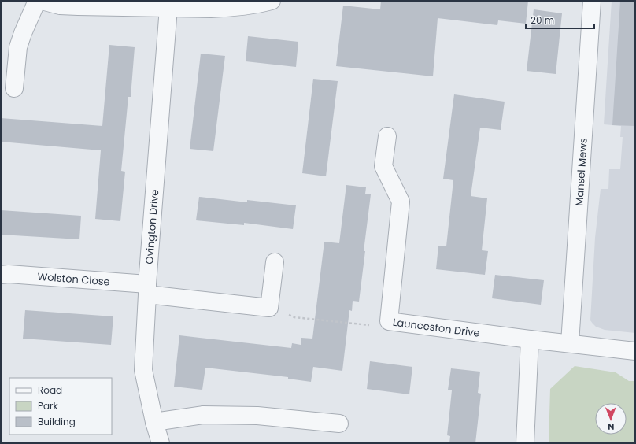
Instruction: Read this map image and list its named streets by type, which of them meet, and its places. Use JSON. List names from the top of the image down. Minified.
{"streets":{"street":["Mansel Mews","Ovington Drive","Wolston Close","Launceston Drive"]},"crossings":[["Mansel Mews","Launceston Drive"],["Ovington Drive","Wolston Close"]],"legend":["Road","Park","Building"],"scale_bar":"20 m","north":"bottom"}
